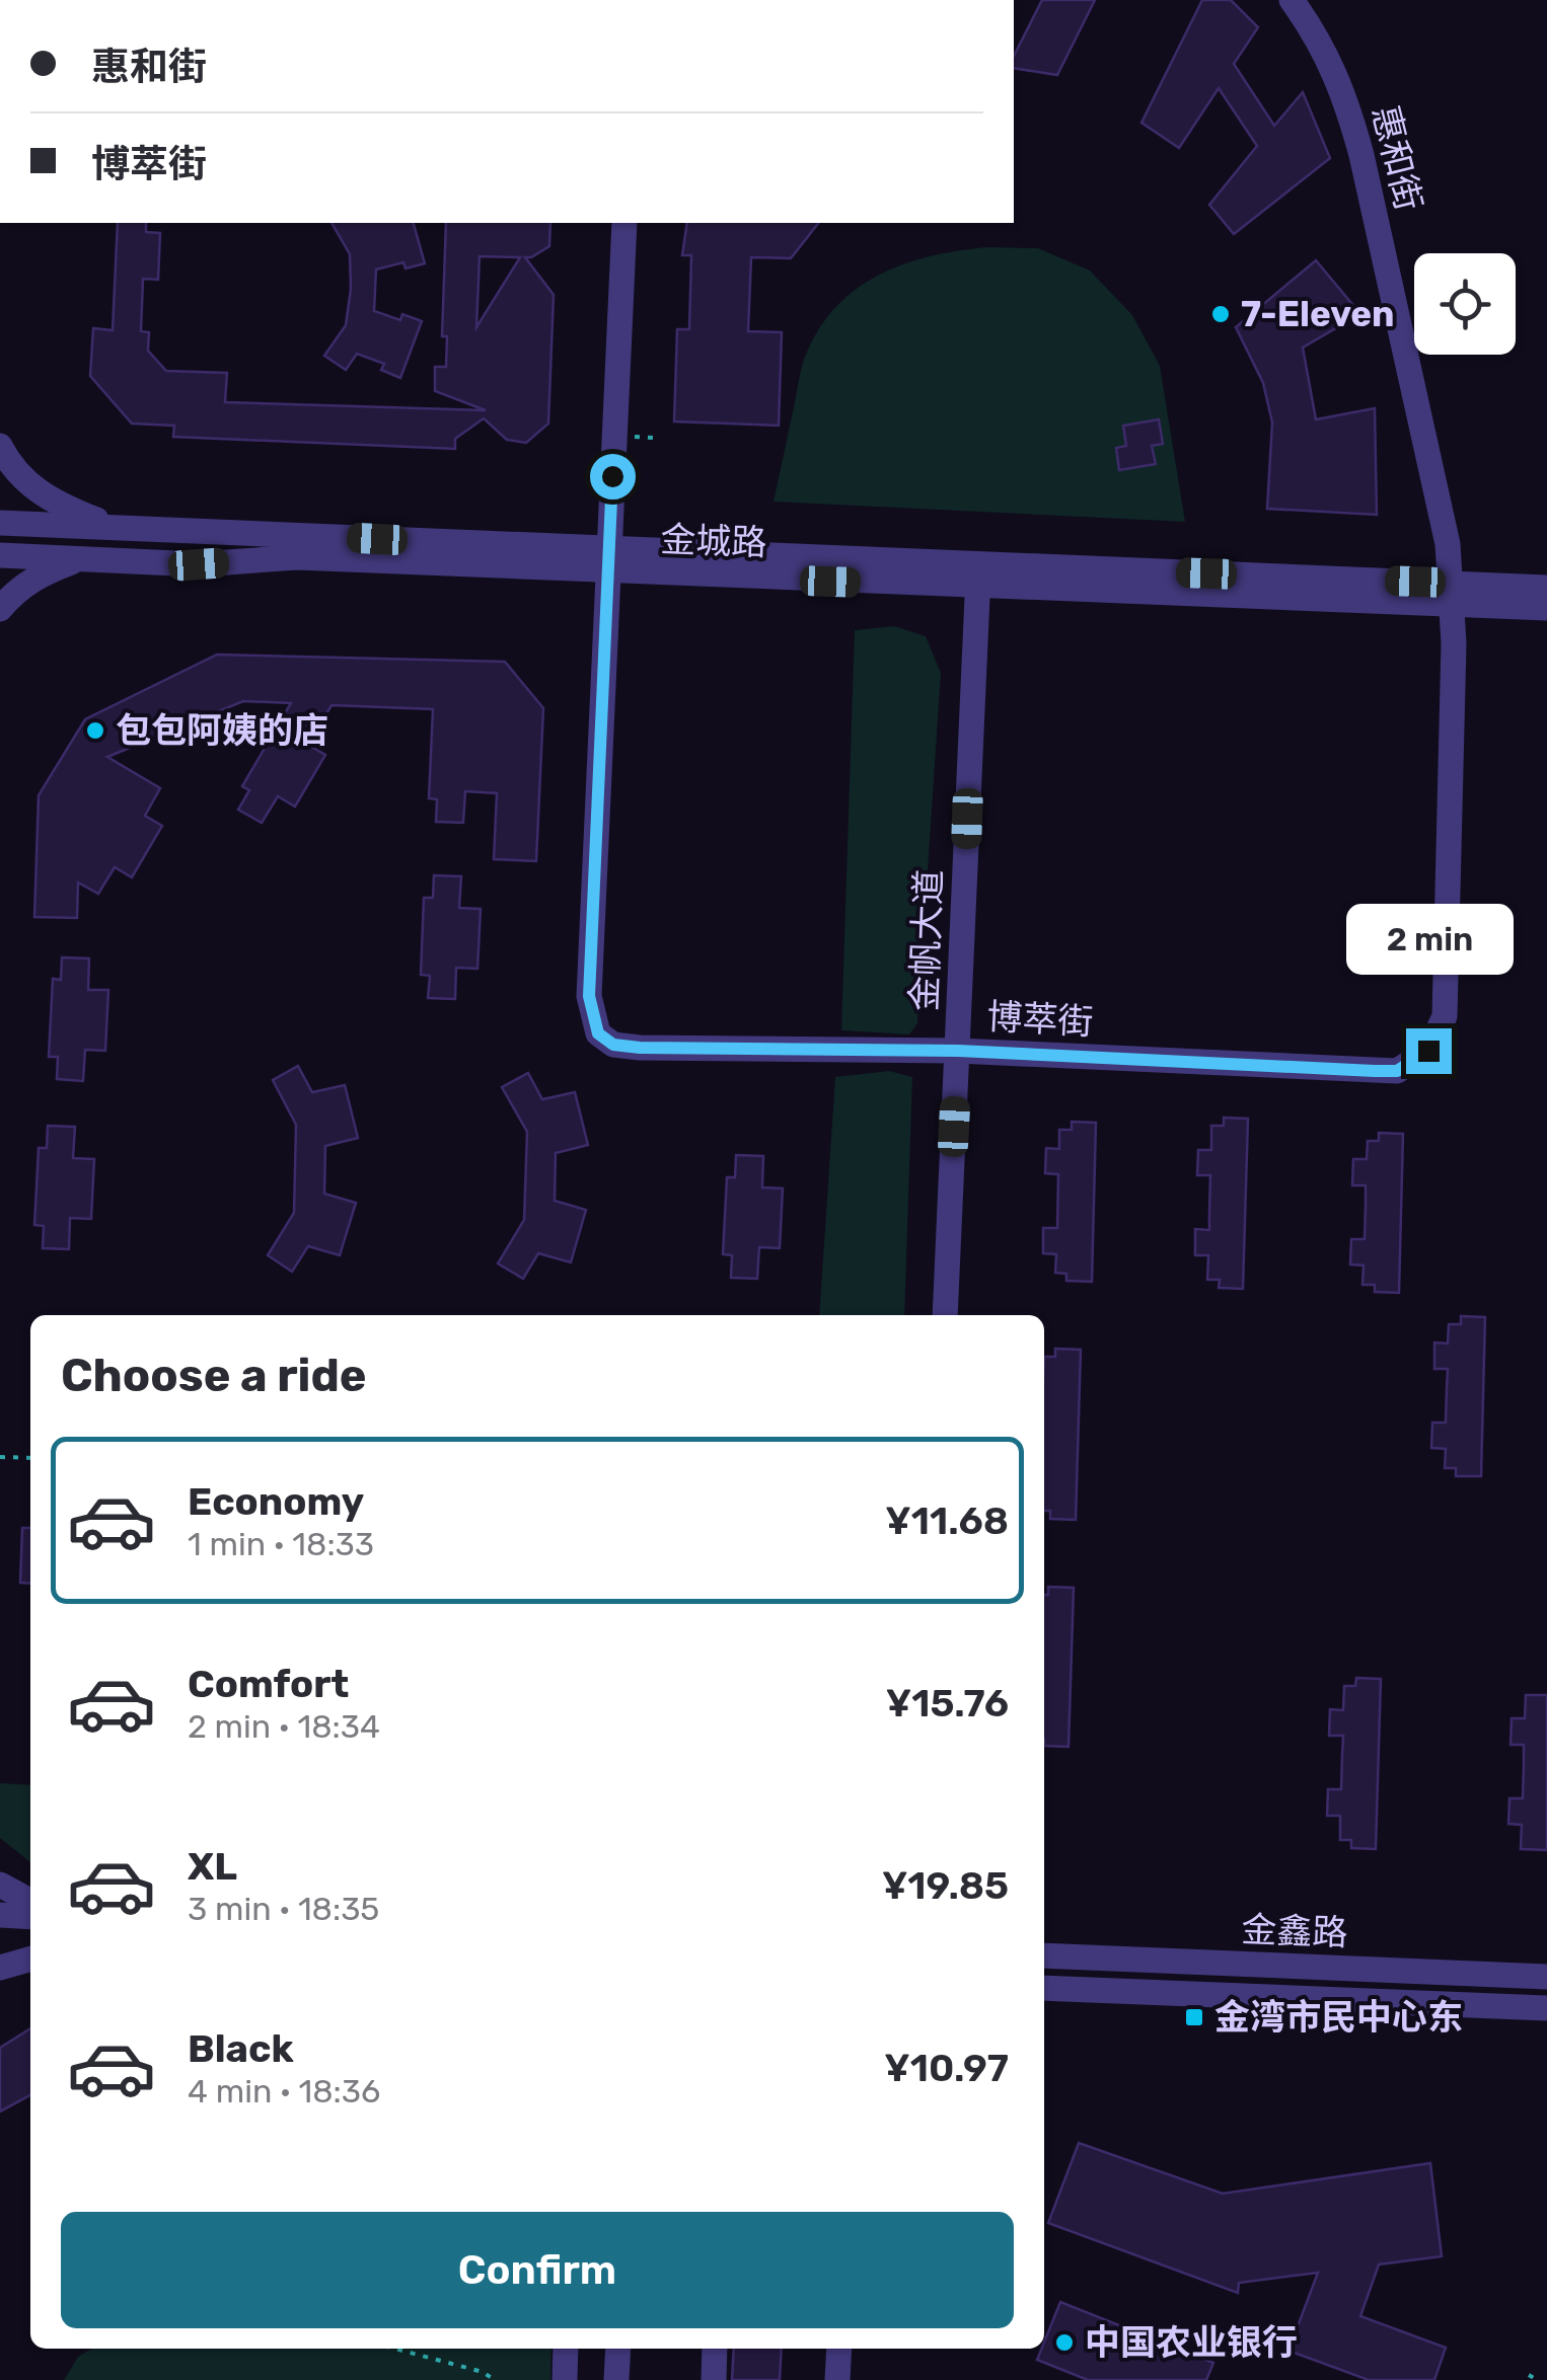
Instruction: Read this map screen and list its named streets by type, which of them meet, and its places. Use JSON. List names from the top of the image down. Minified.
{"streets":{"street":["惠和街","金城路","金帆大道","博萃街","金鑫路"]},"crossings":[["惠和街","金城路"],["惠和街","博萃街"],["金城路","金帆大道"],["金城路","博萃街"],["金帆大道","博萃街"]],"places":{"other":["7-Eleven","包包阿姨的店","中国农业银行"],"transit":["金湾市民中心东"]},"page":{"banner":["惠和街","博萃街"],"bubble":"2 min","heading":"Choose a ride","list":[{"name":"Economy","note":"1 min · 18:33","value":"¥11.68"},{"name":"Comfort","note":"2 min · 18:34","value":"¥15.76"},{"name":"XL","note":"3 min · 18:35","value":"¥19.85"},{"name":"Black","note":"4 min · 18:36","value":"¥10.97"}],"buttons":"Confirm"}}
